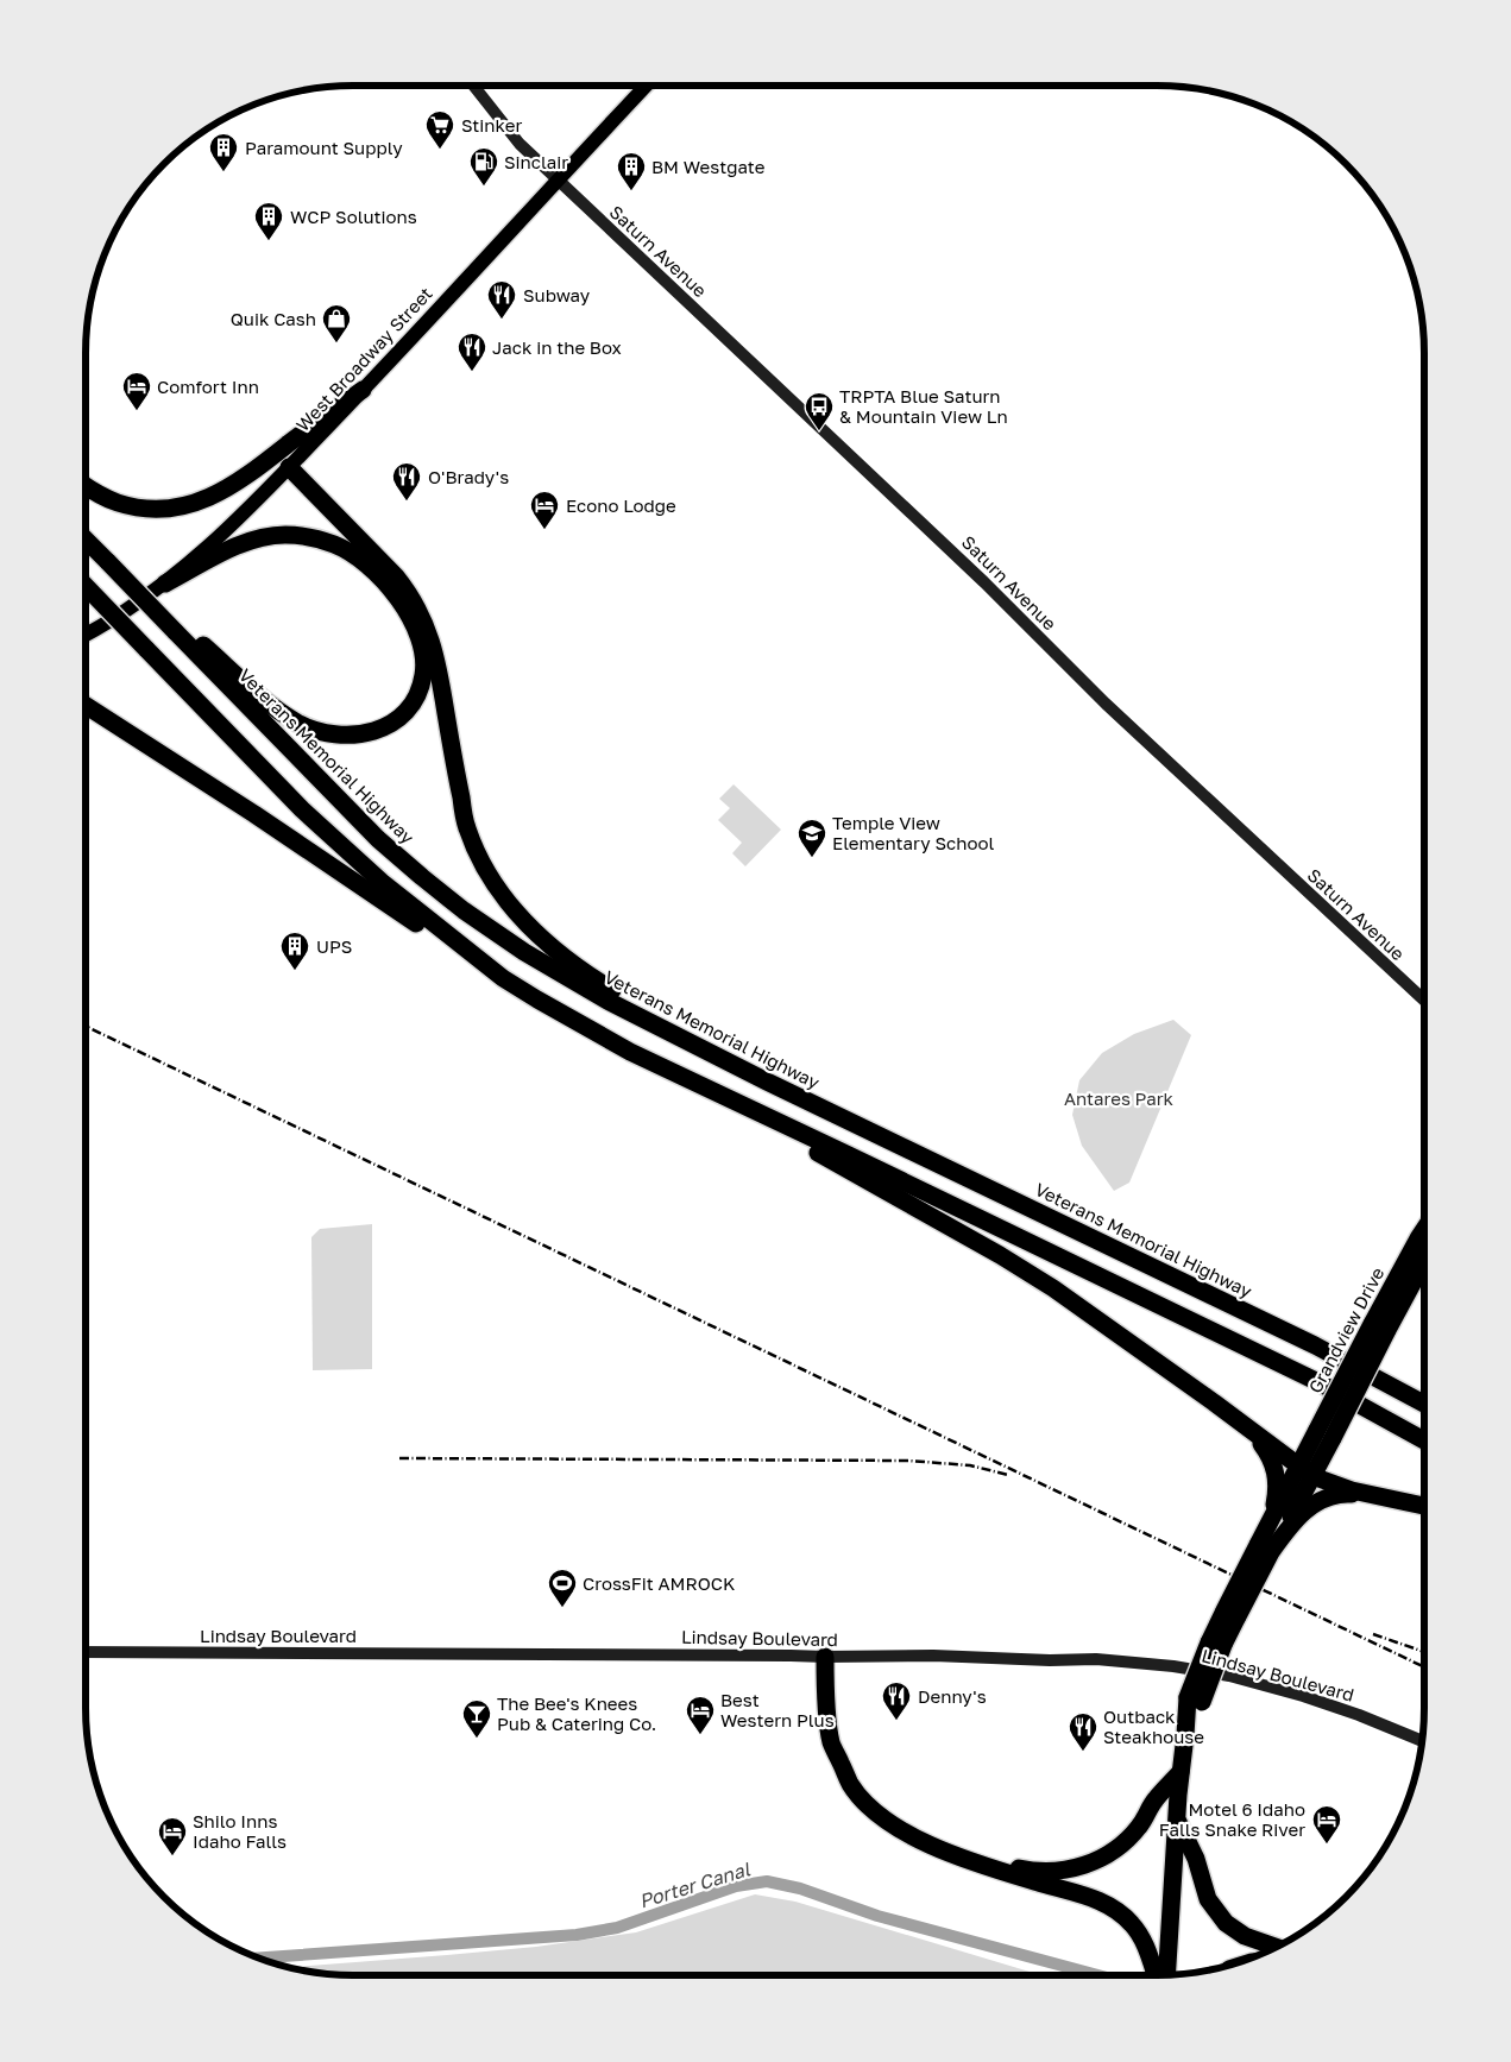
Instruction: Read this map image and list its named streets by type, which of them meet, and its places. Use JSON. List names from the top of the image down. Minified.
{"streets":{"highway":["Veterans Memorial Highway","Grandview Drive"],"main road":["West Broadway Street"],"street":["Saturn Avenue","Lindsay Boulevard"]},"crossings":[["Saturn Avenue","West Broadway Street"]],"water":["Porter Canal"],"parks":["Antares Park"],"places":{"supermarket":["Stinker"],"building":["Paramount Supply","BM Westgate","WCP Solutions","UPS"],"fuel station":["Sinclair"],"restaurant":["Subway","Jack in the Box","O'Brady's","Denny's","Outback Steakhouse"],"shop":["Quik Cash"],"hotel":["Comfort Inn","Econo Lodge","Best Western Plus","Motel 6 Idaho Falls Snake River","Shilo Inns Idaho Falls"],"bus stop":["TRPTA Blue Saturn & Mountain View Ln"],"school or university":["Temple View Elementary School"],"sports":["CrossFit AMROCK"],"bar":["The Bee's Knees Pub & Catering Co."]}}
